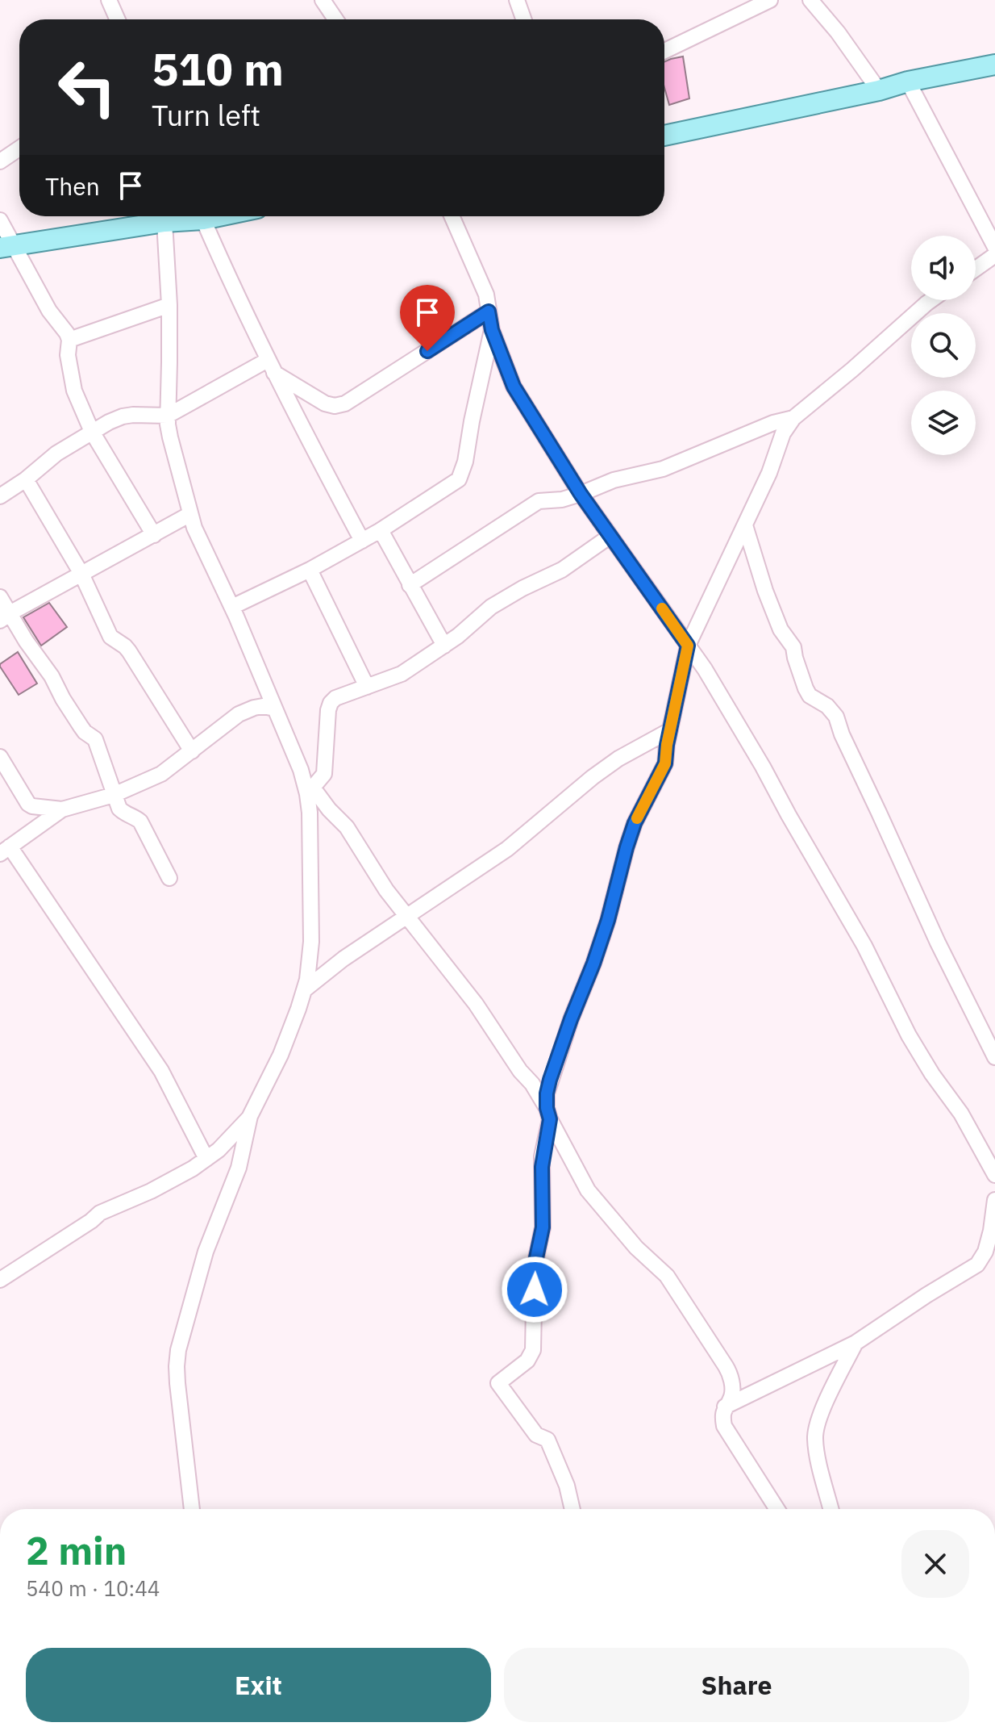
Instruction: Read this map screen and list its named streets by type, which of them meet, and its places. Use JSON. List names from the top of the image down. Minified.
{"page":{"turn":["510 m","Turn left"],"then":"Then","heading":["2 min","540 m · 10:44"],"buttons":["Exit","Share"]}}
